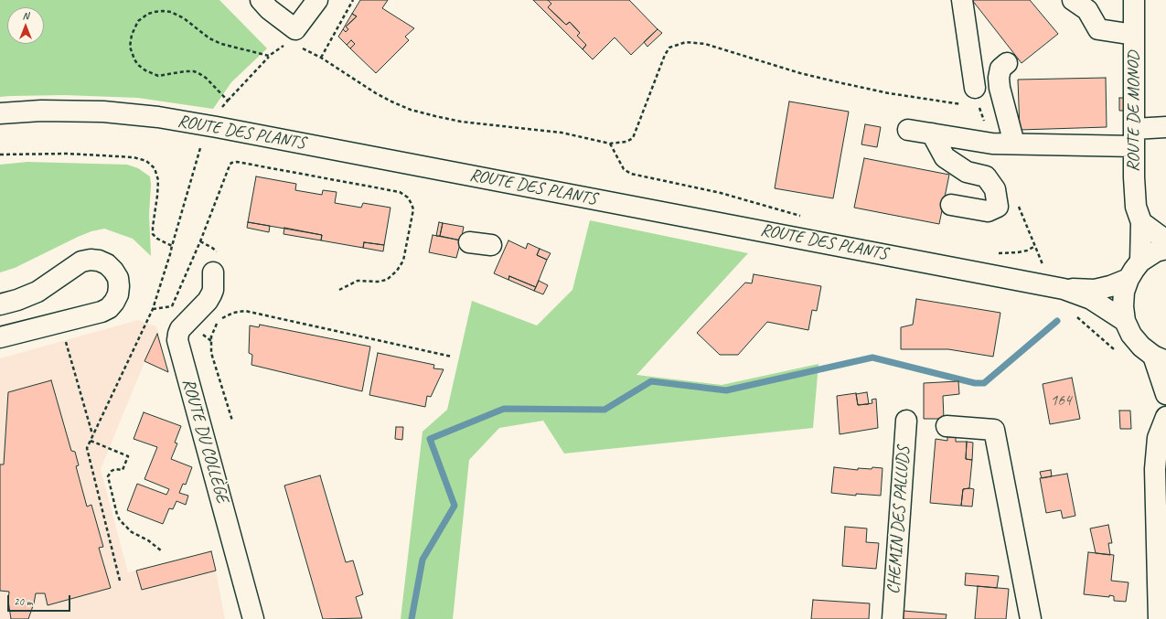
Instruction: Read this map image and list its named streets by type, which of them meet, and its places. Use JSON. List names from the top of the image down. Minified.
{"streets":{"main road":["ROUTE DE MONOD","ROUTE DES PLANTS","ROUTE DU COLLÈGE","CHEMIN DES PALLUDS"]},"house_numbers":["164"],"scale_bar":"20 m","north":"top"}
